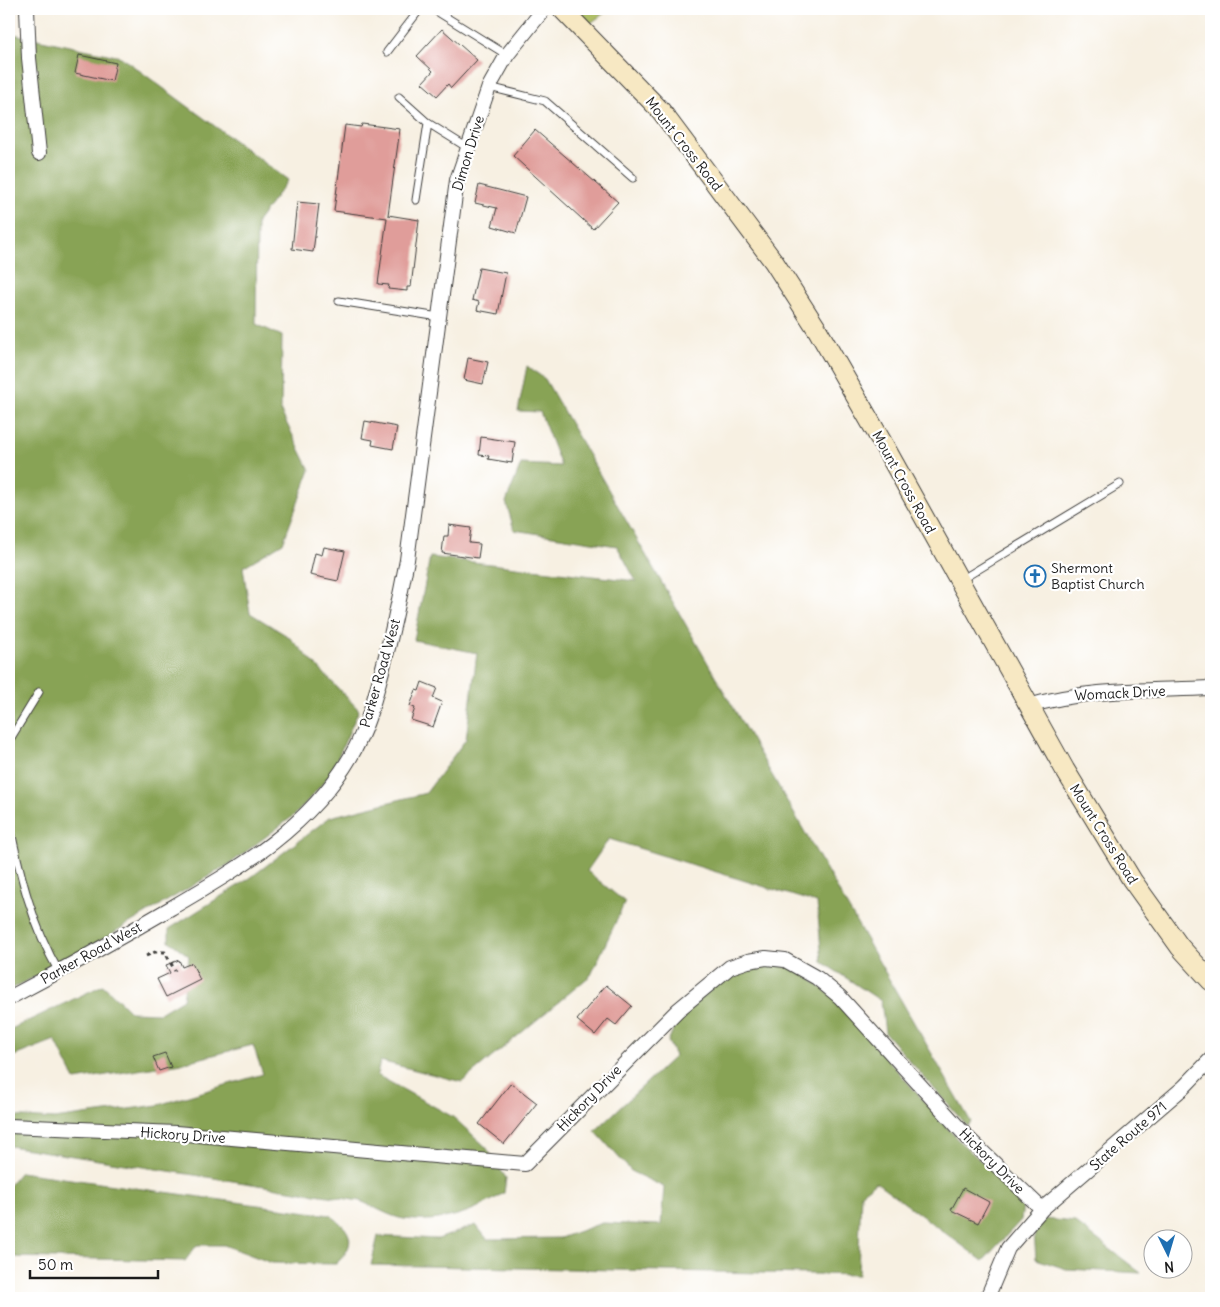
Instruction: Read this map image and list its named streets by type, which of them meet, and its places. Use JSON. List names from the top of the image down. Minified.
{"streets":{"main road":["Mount Cross Road"],"street":["Dimon Drive","Parker Road West","Womack Drive","Hickory Drive","State Route 971"]},"crossings":[["Mount Cross Road","Womack Drive"],["Dimon Drive","Parker Road West"],["Hickory Drive","State Route 971"]],"places":{"church":["Shermont Baptist Church"]},"scale_bar":"50 m","north":"bottom"}
